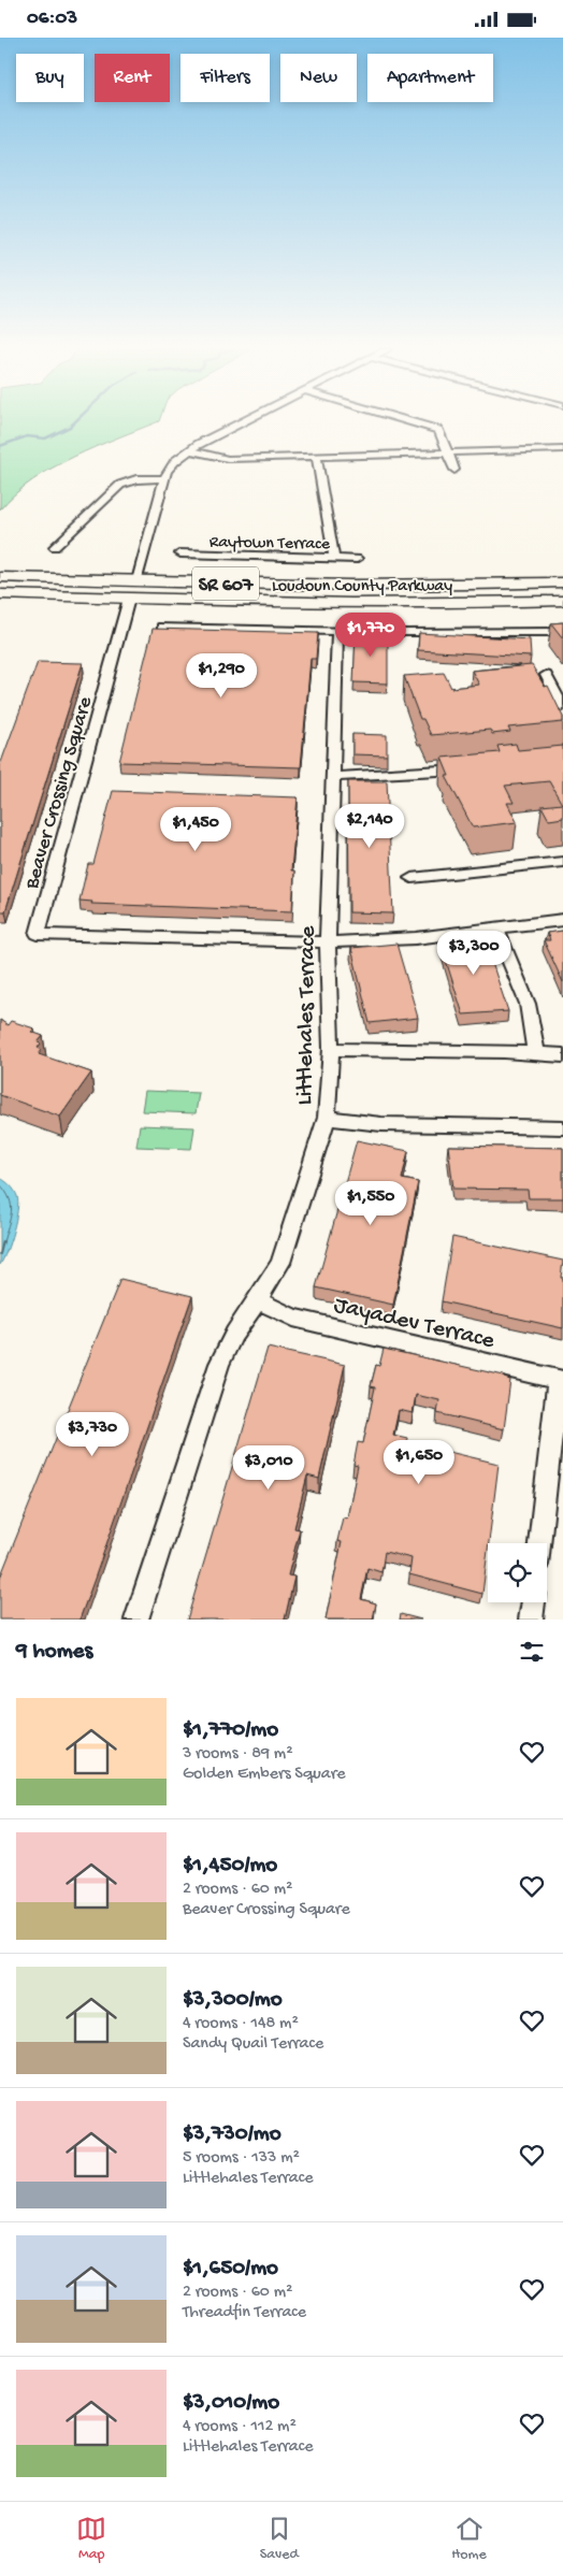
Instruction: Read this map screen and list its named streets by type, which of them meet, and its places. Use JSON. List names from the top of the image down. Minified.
{"streets":{"main road":["SR 607","Loudoun County Parkway"],"street":["Raytown Terrace","Beaver Crossing Square","Littlehales Terrace","Jayadev Terrace"]},"crossings":[["Loudoun County Parkway","Beaver Crossing Square"],["Beaver Crossing Square","Littlehales Terrace"],["Littlehales Terrace","Jayadev Terrace"]],"page":{"status":"06:03","chip":["Buy","Rent","Filters","New","Apartment"],"price":["$1,770","$1,290","$2,140","$1,450","$3,300","$1,550","$3,730","$1,650","$3,010"],"heading":"9 homes","list":[{"name":"$1,770/mo","note":"3 rooms · 89 m² · Golden Embers Square"},{"name":"$1,450/mo","note":"2 rooms · 60 m² · Beaver Crossing Square"},{"name":"$3,300/mo","note":"4 rooms · 148 m² · Sandy Quail Terrace"},{"name":"$3,730/mo","note":"5 rooms · 133 m² · Littlehales Terrace"},{"name":"$1,650/mo","note":"2 rooms · 60 m² · Threadfin Terrace"},{"name":"$3,010/mo","note":"4 rooms · 112 m² · Littlehales Terrace"}],"tabs":["Map","Saved","Home"]}}
